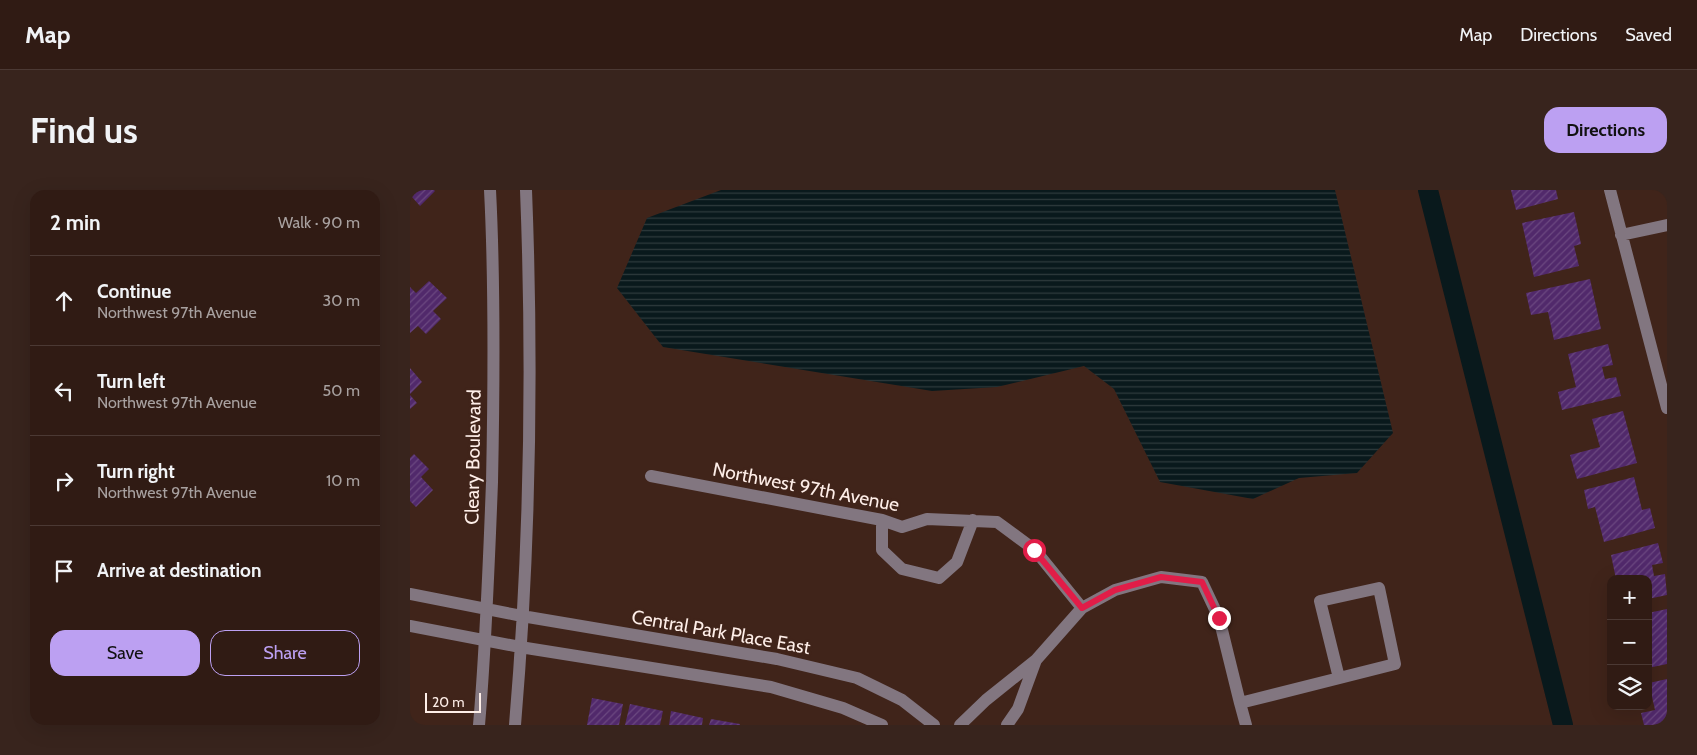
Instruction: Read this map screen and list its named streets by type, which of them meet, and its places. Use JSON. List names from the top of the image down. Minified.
{"streets":{"street":["Cleary Boulevard","Northwest 97th Avenue","Central Park Place East"]},"crossings":[["Cleary Boulevard","Central Park Place East"]],"scale_bar":"20 m","page":{"header":"Map","nav":["Map","Directions","Saved"],"buttons":["Directions",["Save","Share"]],"title":"Find us","heading":["2 min","Walk · 90 m"],"list":[["Continue","Northwest 97th Avenue","30 m"],["Turn left","Northwest 97th Avenue","50 m"],["Turn right","Northwest 97th Avenue","10 m"],"Arrive at destination"],"map_buttons":["+","−"],"scale":"20 m"}}
